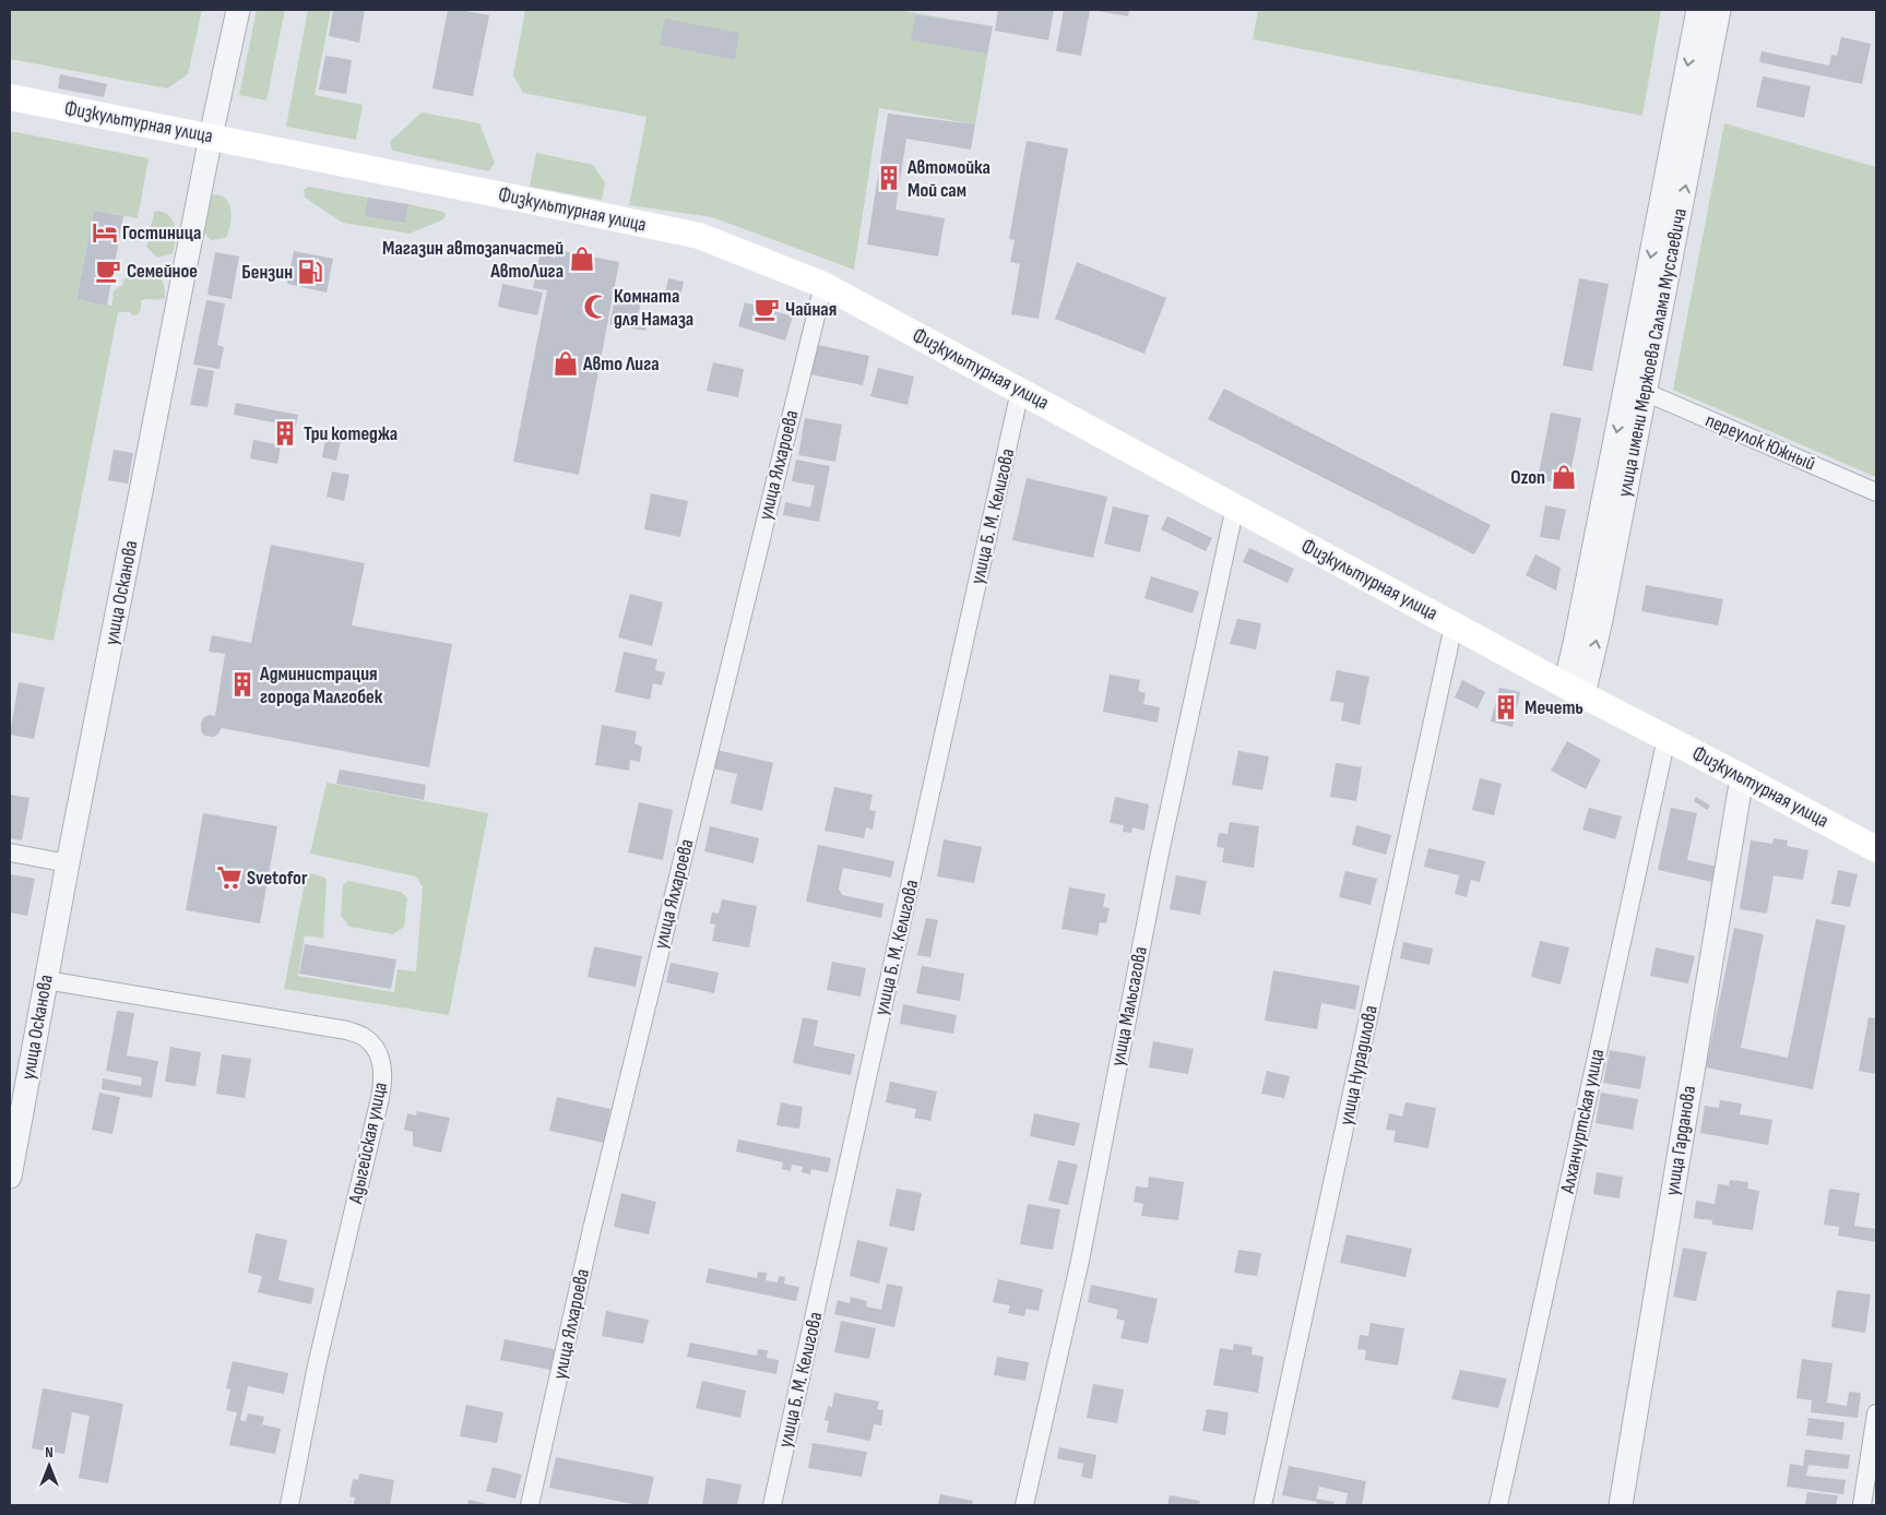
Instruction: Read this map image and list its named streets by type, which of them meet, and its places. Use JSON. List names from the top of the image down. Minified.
{"streets":{"main road":["Физкультурная улица"],"street":["улица имени Мержоева Салама Муссаевича","переулок Южный","улица Ялхароева","улица Б. М. Келигова","улица Осканова","улица Мальсагова","улица Нурадилова","Алханчуртская улица","улица Гарданова","Адыгейская улица"]},"crossings":[["Физкультурная улица","улица имени Мержоева Салама Муссаевича"],["Физкультурная улица","улица Ялхароева"],["Физкультурная улица","улица Б. М. Келигова"],["Физкультурная улица","улица Осканова"],["Физкультурная улица","улица Мальсагова"],["Физкультурная улица","улица Нурадилова"],["Физкультурная улица","Алханчуртская улица"],["Физкультурная улица","улица Гарданова"],["улица имени Мержоева Салама Муссаевича","переулок Южный"],["улица Осканова","Адыгейская улица"]],"places":{"building":["Автомойка Мой сам","Три котеджа","Администрация города Малгобек","Мечеть"],"hotel":["Гостиница"],"shop":["Магазин автозапчастей АвтоЛига","Авто Лига","Ozon"],"cafe":["Семейное","Чайная"],"fuel station":["Бензин"],"mosque":["Комната для Намаза"],"supermarket":["Svetofor"]},"north":"top"}
